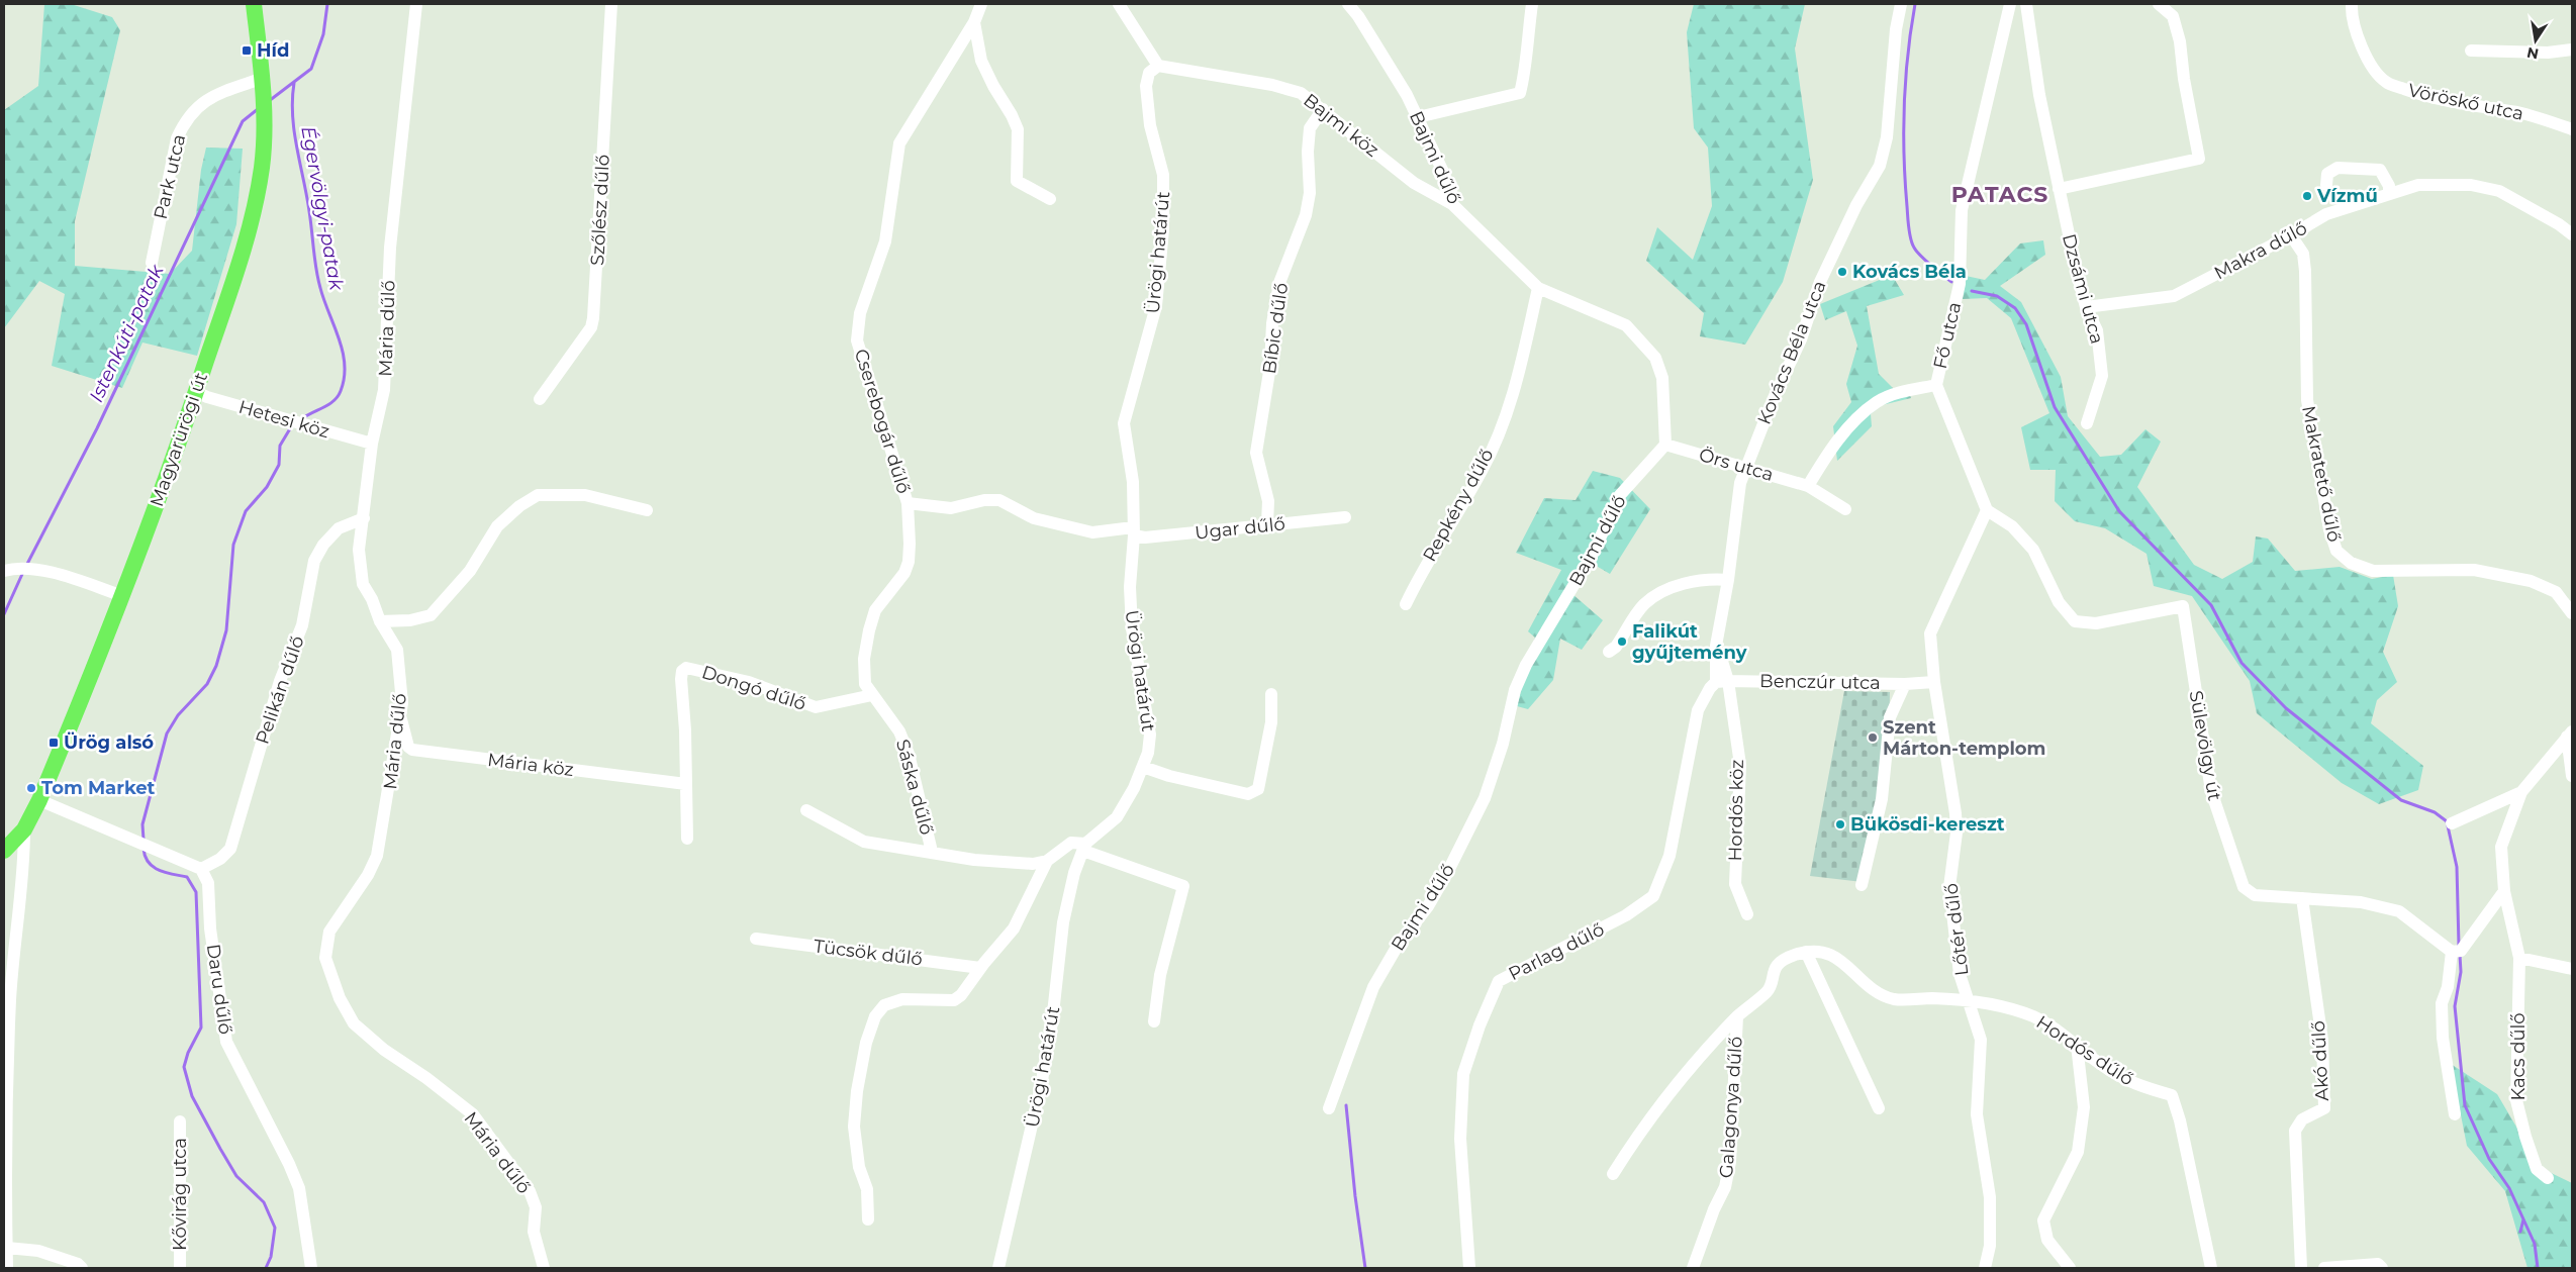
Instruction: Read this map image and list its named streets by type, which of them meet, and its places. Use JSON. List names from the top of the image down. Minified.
{"streets":{"main road":["Magyarürögi út"],"street":["Vöröskő utca","Bajmi köz","Bajmi dűlő","Park utca","Szőlész dűlő","Makra dűlő","Ürögi határút","Dzsámi utca","Mária dűlő","Bíbic dűlő","Fő utca","Kovács Béla utca","Hetesi köz","Cserebogár dűlő","Örs utca","Makratető dűlő","Repkény dűlő","Ugar dűlő","Benczúr utca","Dongó dűlő","Pelikán dűlő","Sülevölgy út","Mária köz","Sáska dűlő","Hordós köz","Lőtér dűlő","Parlag dűlő","Tücsök dűlő","Daru dűlő","Hordós dűlő","Kacs dűlő","Akó dűlő","Galagonya dűlő","Kővirág utca"]},"crossings":[["Bajmi köz","Bajmi dűlő"],["Bajmi köz","Ürögi határút"],["Bajmi köz","Bíbic dűlő"],["Bajmi dűlő","Örs utca"],["Bajmi dűlő","Repkény dűlő"],["Park utca","Magyarürögi út"],["Makra dűlő","Dzsámi utca"],["Makra dűlő","Makratető dűlő"],["Ürögi határút","Ugar dűlő"],["Mária dűlő","Hetesi köz"],["Mária dűlő","Pelikán dűlő"],["Mária dűlő","Mária köz"],["Bíbic dűlő","Ugar dűlő"],["Fő utca","Sülevölgy út"],["Fő utca","Lőtér dűlő"],["Kovács Béla utca","Örs utca"],["Kovács Béla utca","Hordós köz"],["Hetesi köz","Magyarürögi út"],["Cserebogár dűlő","Ugar dűlő"],["Cserebogár dűlő","Sáska dűlő"],["Ugar dűlő","Sáska dűlő"],["Benczúr utca","Hordós köz"],["Benczúr utca","Lőtér dűlő"],["Benczúr utca","Parlag dűlő"],["Dongó dűlő","Mária köz"],["Dongó dűlő","Sáska dűlő"],["Pelikán dűlő","Daru dűlő"],["Sülevölgy út","Lőtér dűlő"],["Sülevölgy út","Akó dűlő"],["Hordós köz","Parlag dűlő"],["Lőtér dűlő","Hordós dűlő"],["Hordós dűlő","Galagonya dűlő"]],"districts":["PATACS"],"water":["Égervölgyi-patak","Istenkúti-patak"],"places":{"transit":["Híd","Ürög alsó"],"other":["Vízmű","Kovács Béla","Falikút gyűjtemény","Szent Márton-templom","Tom Market","Bükösdi-kereszt"]},"north":"bottom"}
